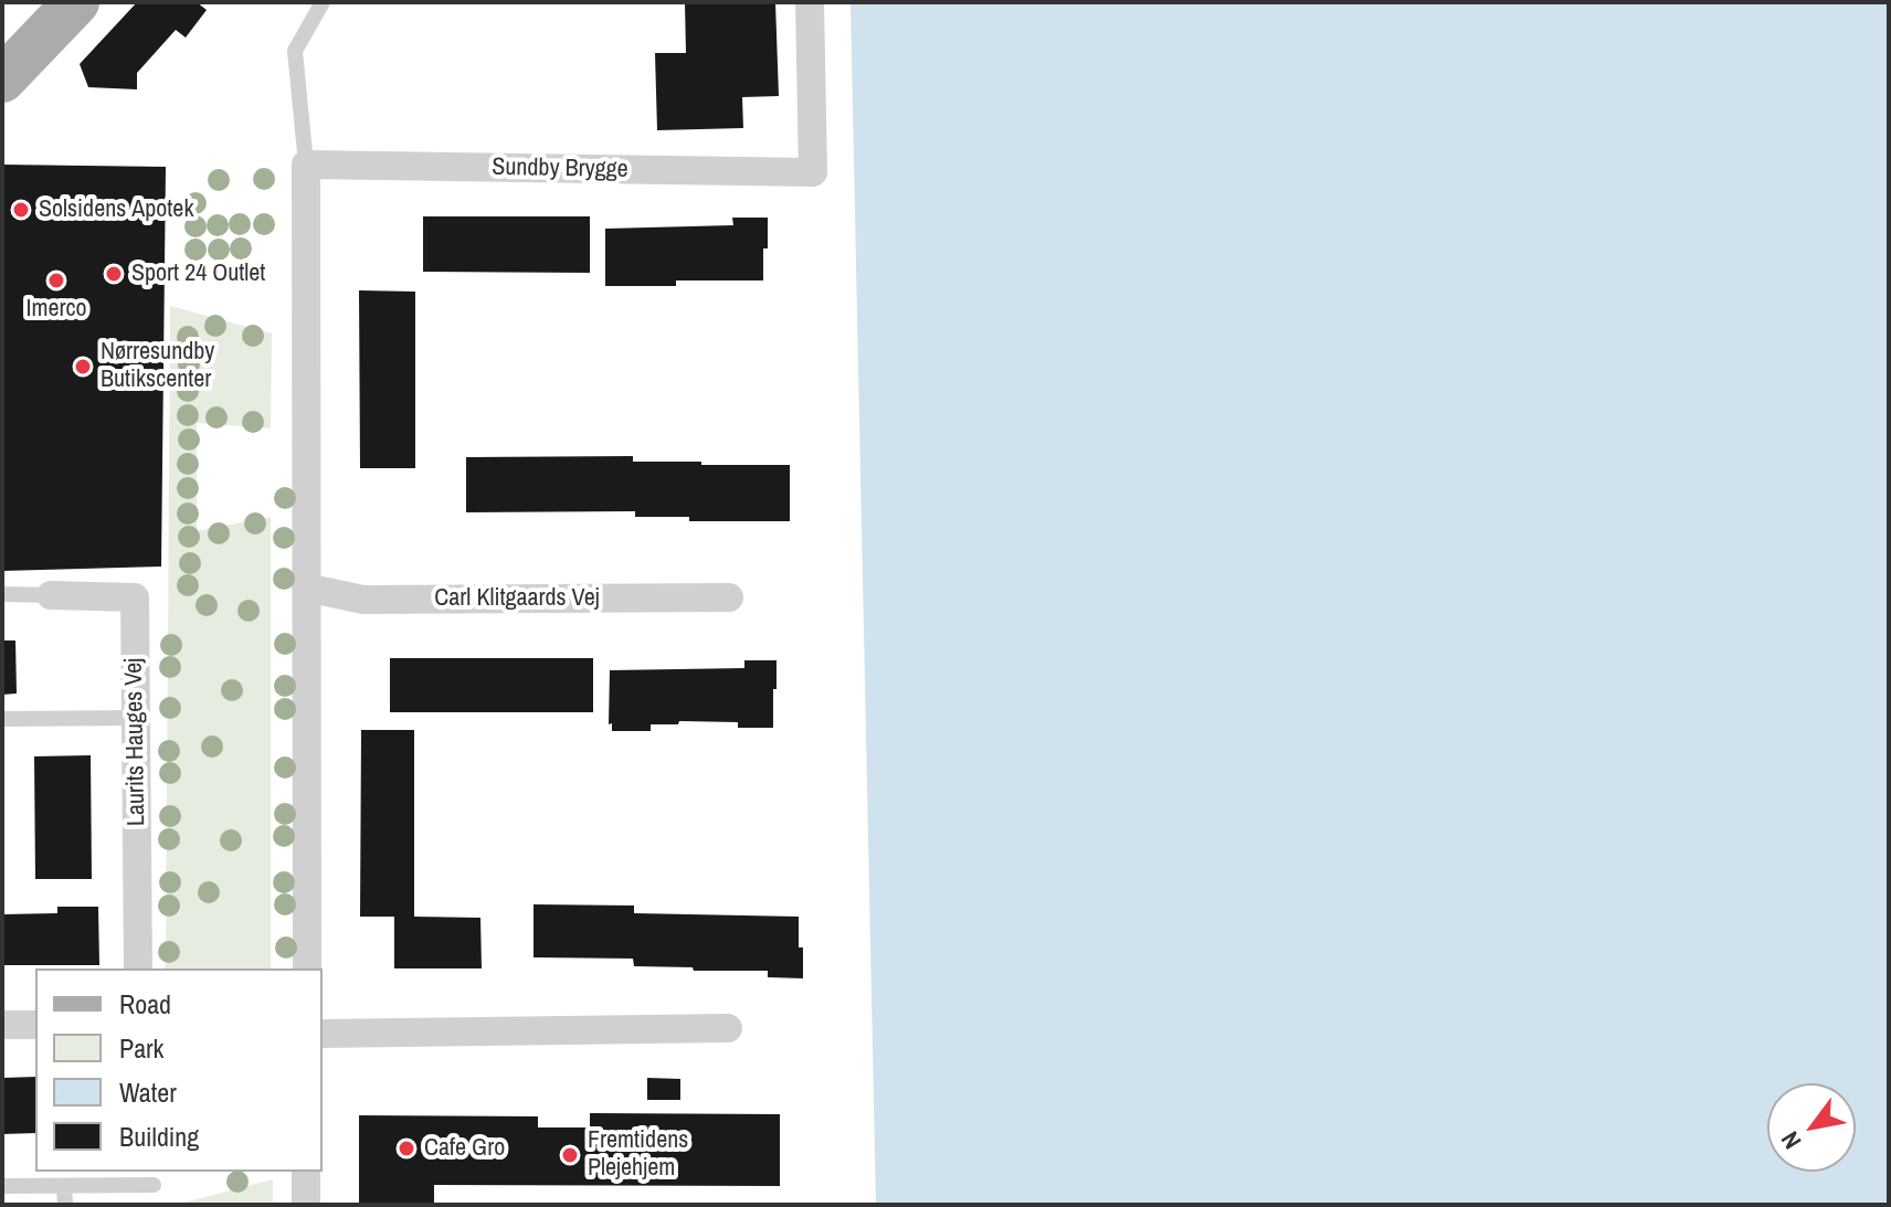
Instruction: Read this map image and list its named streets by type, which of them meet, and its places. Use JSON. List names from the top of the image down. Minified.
{"streets":{"street":["Sundby Brygge","Carl Klitgaards Vej","Laurits Hauges Vej"]},"places":["Solsidens Apotek","Sport 24 Outlet","Imerco","Nørresundby Butikscenter","Cafe Gro","Fremtidens Plejehjem"],"legend":["Road","Park","Water","Building"],"north":"bottom left"}
